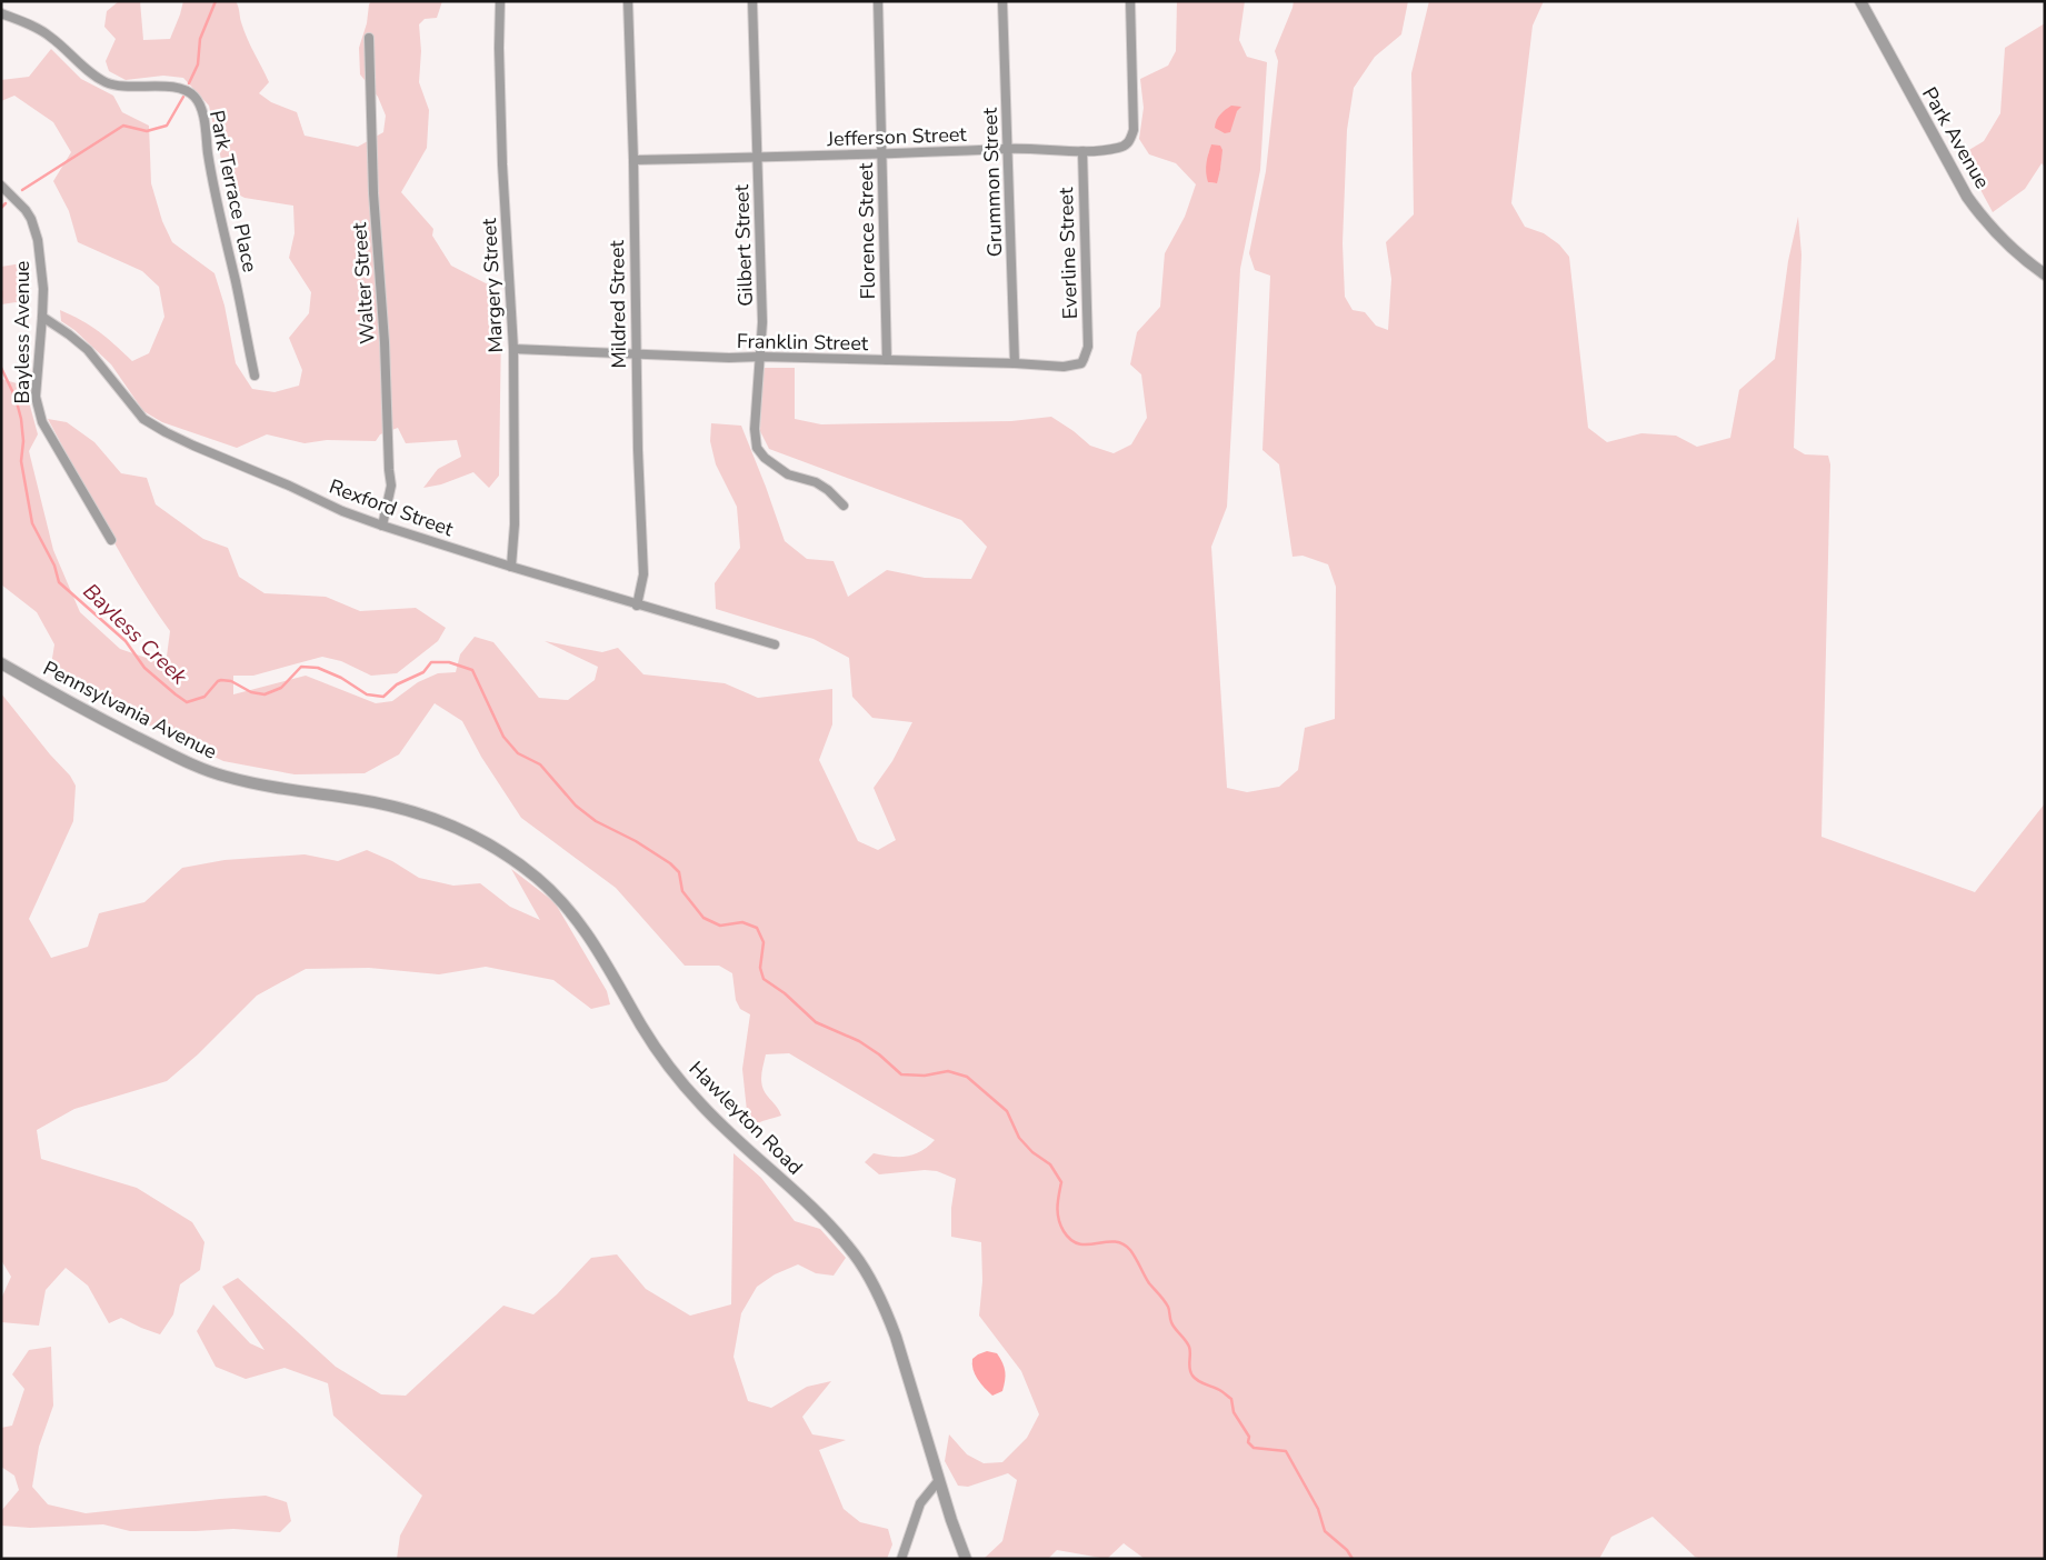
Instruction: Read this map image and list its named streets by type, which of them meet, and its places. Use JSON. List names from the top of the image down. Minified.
{"streets":{"street":["Jefferson Street","Park Avenue","Grummon Street","Park Terrace Place","Florence Street","Gilbert Street","Everline Street","Walter Street","Margery Street","Mildred Street","Bayless Avenue","Franklin Street","Rexford Street","Pennsylvania Avenue","Hawleyton Road"]},"crossings":[["Jefferson Street","Grummon Street"],["Jefferson Street","Florence Street"],["Jefferson Street","Gilbert Street"],["Jefferson Street","Everline Street"],["Jefferson Street","Mildred Street"],["Grummon Street","Franklin Street"],["Florence Street","Franklin Street"],["Gilbert Street","Franklin Street"],["Everline Street","Franklin Street"],["Walter Street","Rexford Street"],["Margery Street","Franklin Street"],["Margery Street","Rexford Street"],["Mildred Street","Franklin Street"],["Mildred Street","Rexford Street"],["Bayless Avenue","Rexford Street"],["Pennsylvania Avenue","Hawleyton Road"]],"water":["Bayless Creek"]}
